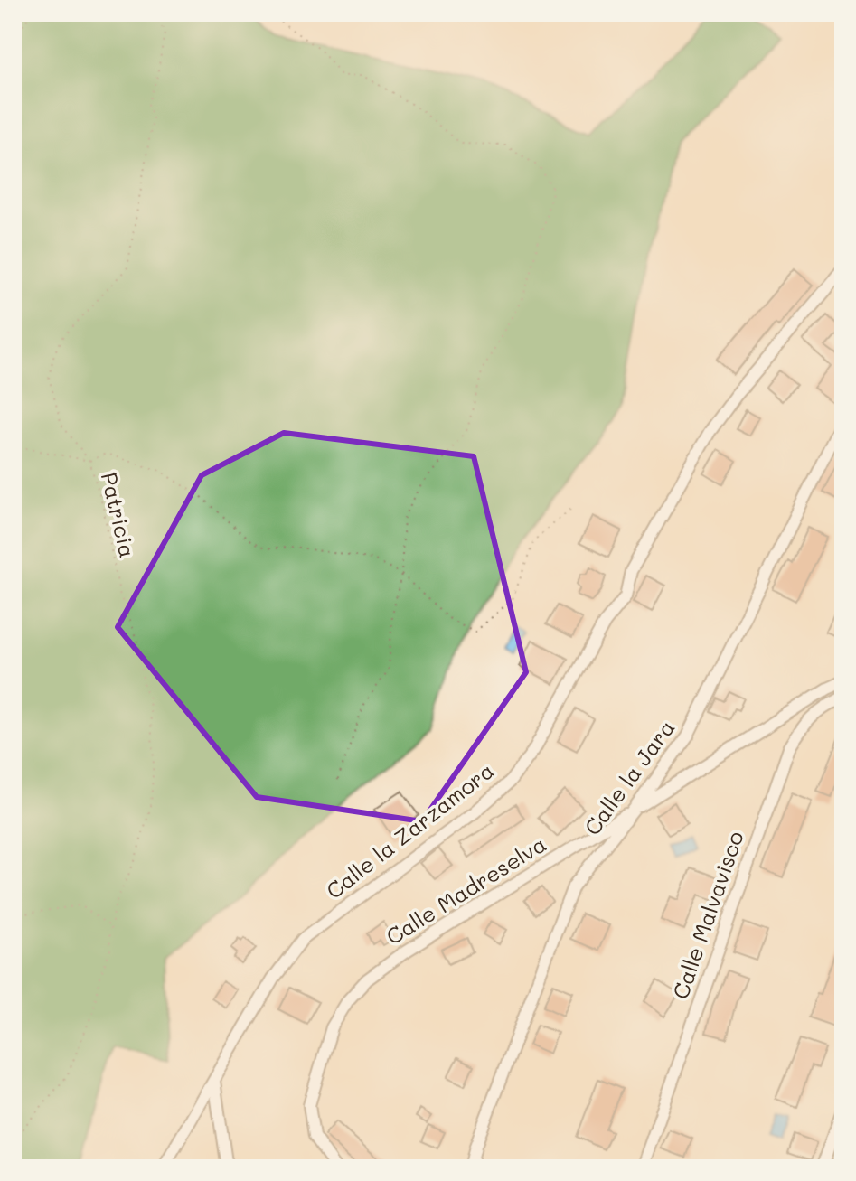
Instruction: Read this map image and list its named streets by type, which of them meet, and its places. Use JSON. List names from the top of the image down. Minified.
{"streets":{"street":["Calle la Jara","Calle la Zarzamora","Calle Madreselva","Calle Malvavisco"],"path":["Patricia"]},"crossings":[["Calle la Jara","Calle Madreselva"]]}
